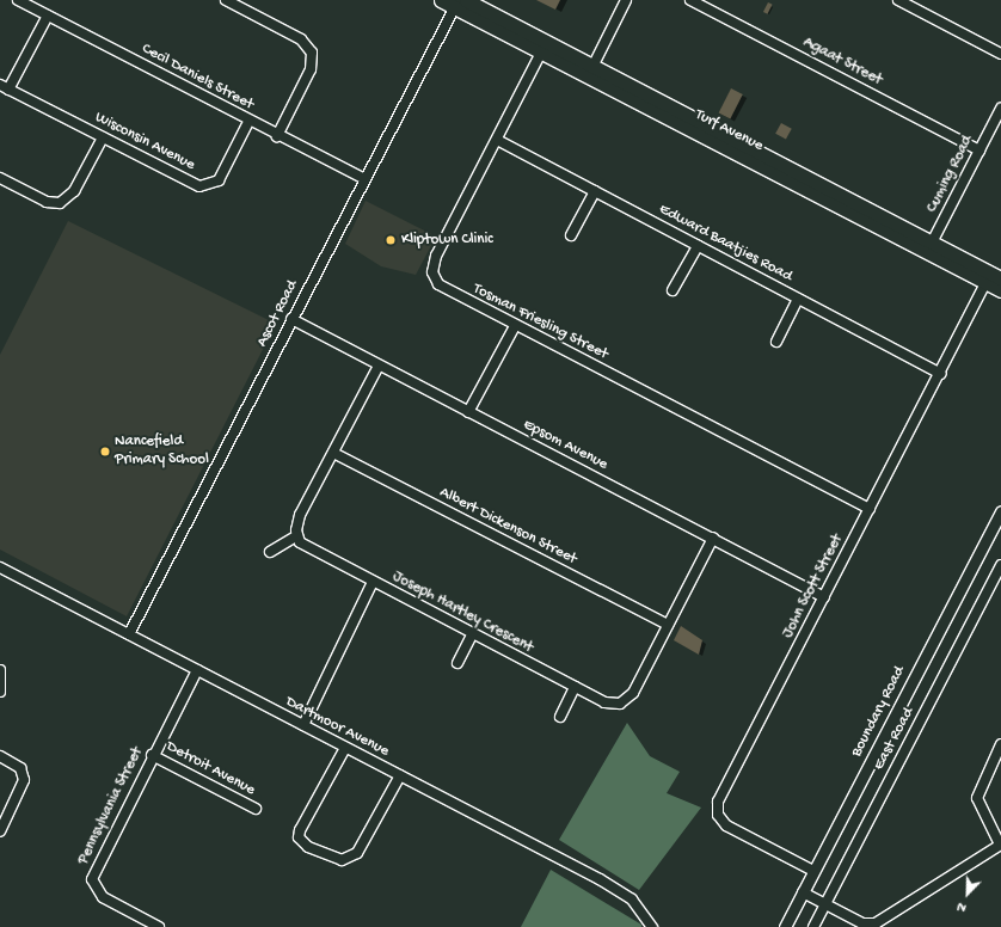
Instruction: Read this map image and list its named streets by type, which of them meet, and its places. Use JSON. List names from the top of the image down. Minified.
{"streets":{"main road":["Turf Avenue"],"street":["Agaat Street","Cecil Daniels Street","Wisconsin Avenue","Cuming Road","Edward Baatjies Road","Ascot Road","Tosman Friesling Street","Epsom Avenue","Albert Dickenson Street","John Scott Street","Joseph Hartley Crescent","Boundary Road","Dartmoor Avenue","East Road","Detroit Avenue","Pennsylvania Street"]},"crossings":[["Agaat Street","Cuming Road"],["Cecil Daniels Street","Wisconsin Avenue"],["Cecil Daniels Street","Ascot Road"],["Turf Avenue","Cuming Road"],["Turf Avenue","Ascot Road"],["Turf Avenue","Tosman Friesling Street"],["Turf Avenue","John Scott Street"],["Edward Baatjies Road","Tosman Friesling Street"],["Edward Baatjies Road","John Scott Street"],["Ascot Road","Epsom Avenue"],["Ascot Road","Dartmoor Avenue"],["Tosman Friesling Street","John Scott Street"],["Epsom Avenue","John Scott Street"],["Epsom Avenue","Joseph Hartley Crescent"],["Albert Dickenson Street","Joseph Hartley Crescent"],["John Scott Street","Boundary Road"],["Dartmoor Avenue","Pennsylvania Street"],["Detroit Avenue","Pennsylvania Street"]],"places":["Kliptown Clinic","Nancefield Primary School"],"north":"bottom left"}
